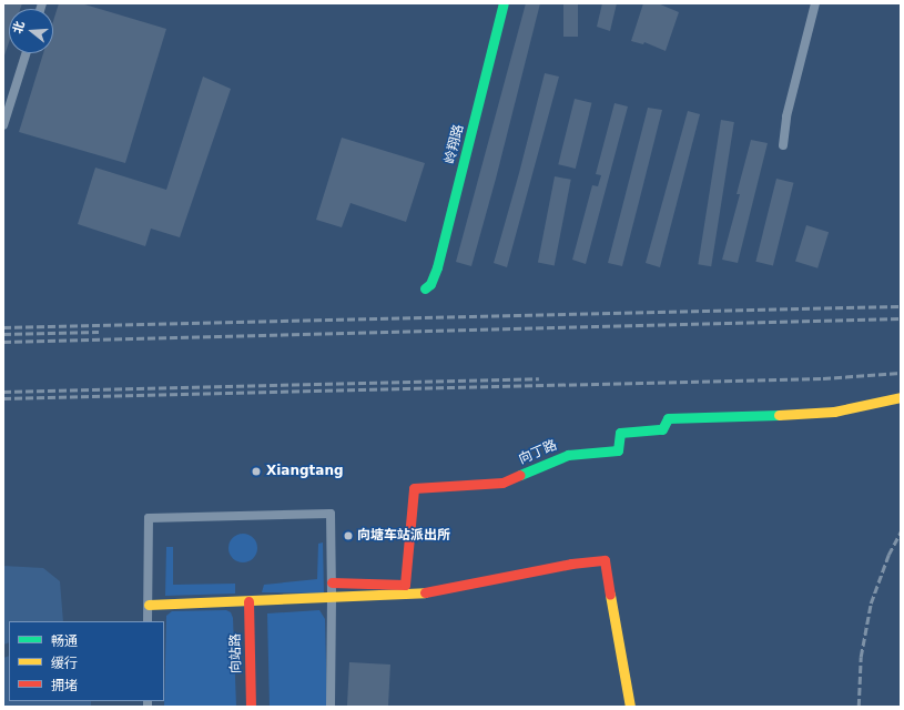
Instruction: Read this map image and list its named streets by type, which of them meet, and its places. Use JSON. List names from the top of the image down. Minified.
{"streets":{"street":["岭翔路","向丁路","向站路"]},"places":["Xiangtang","向塘车站派出所"],"legend":["畅通","缓行","拥堵"],"north":"left"}
